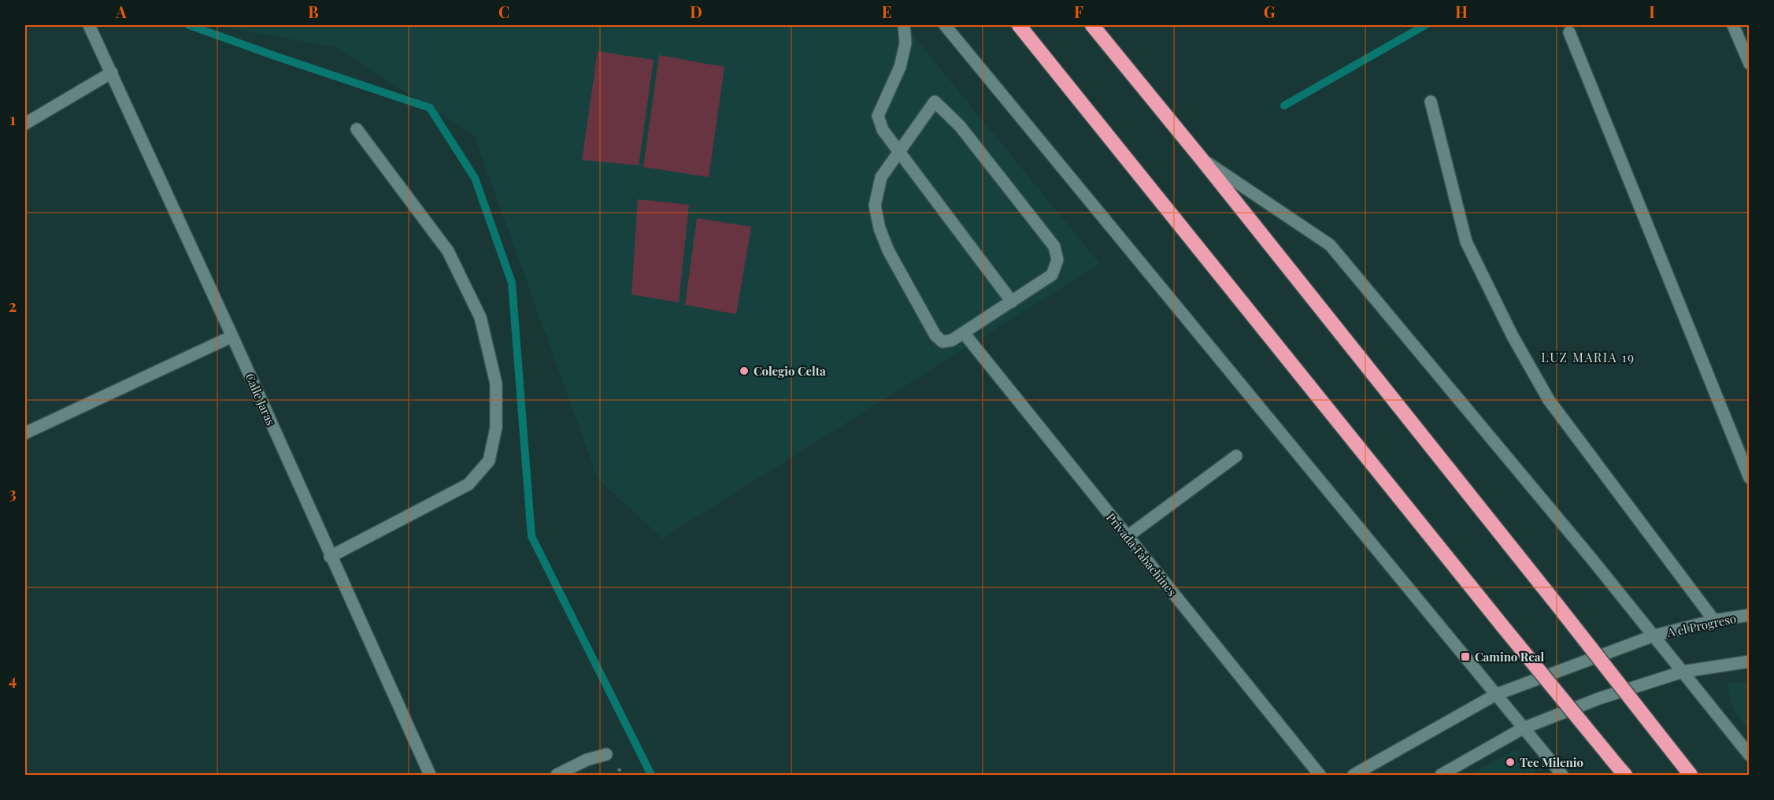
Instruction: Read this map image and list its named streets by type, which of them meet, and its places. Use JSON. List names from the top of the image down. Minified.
{"streets":{"street":["Calle Jaras","Privada Tabachines","A el Progreso"]},"districts":["LUZ MARIA 19"],"places":{"other":["Colegio Celta","Tec Milenio"],"transit":["Camino Real"]},"grid":{"columns":["A","B","C","D","E","F","G","H","I"],"rows":["1","2","3","4"]}}
